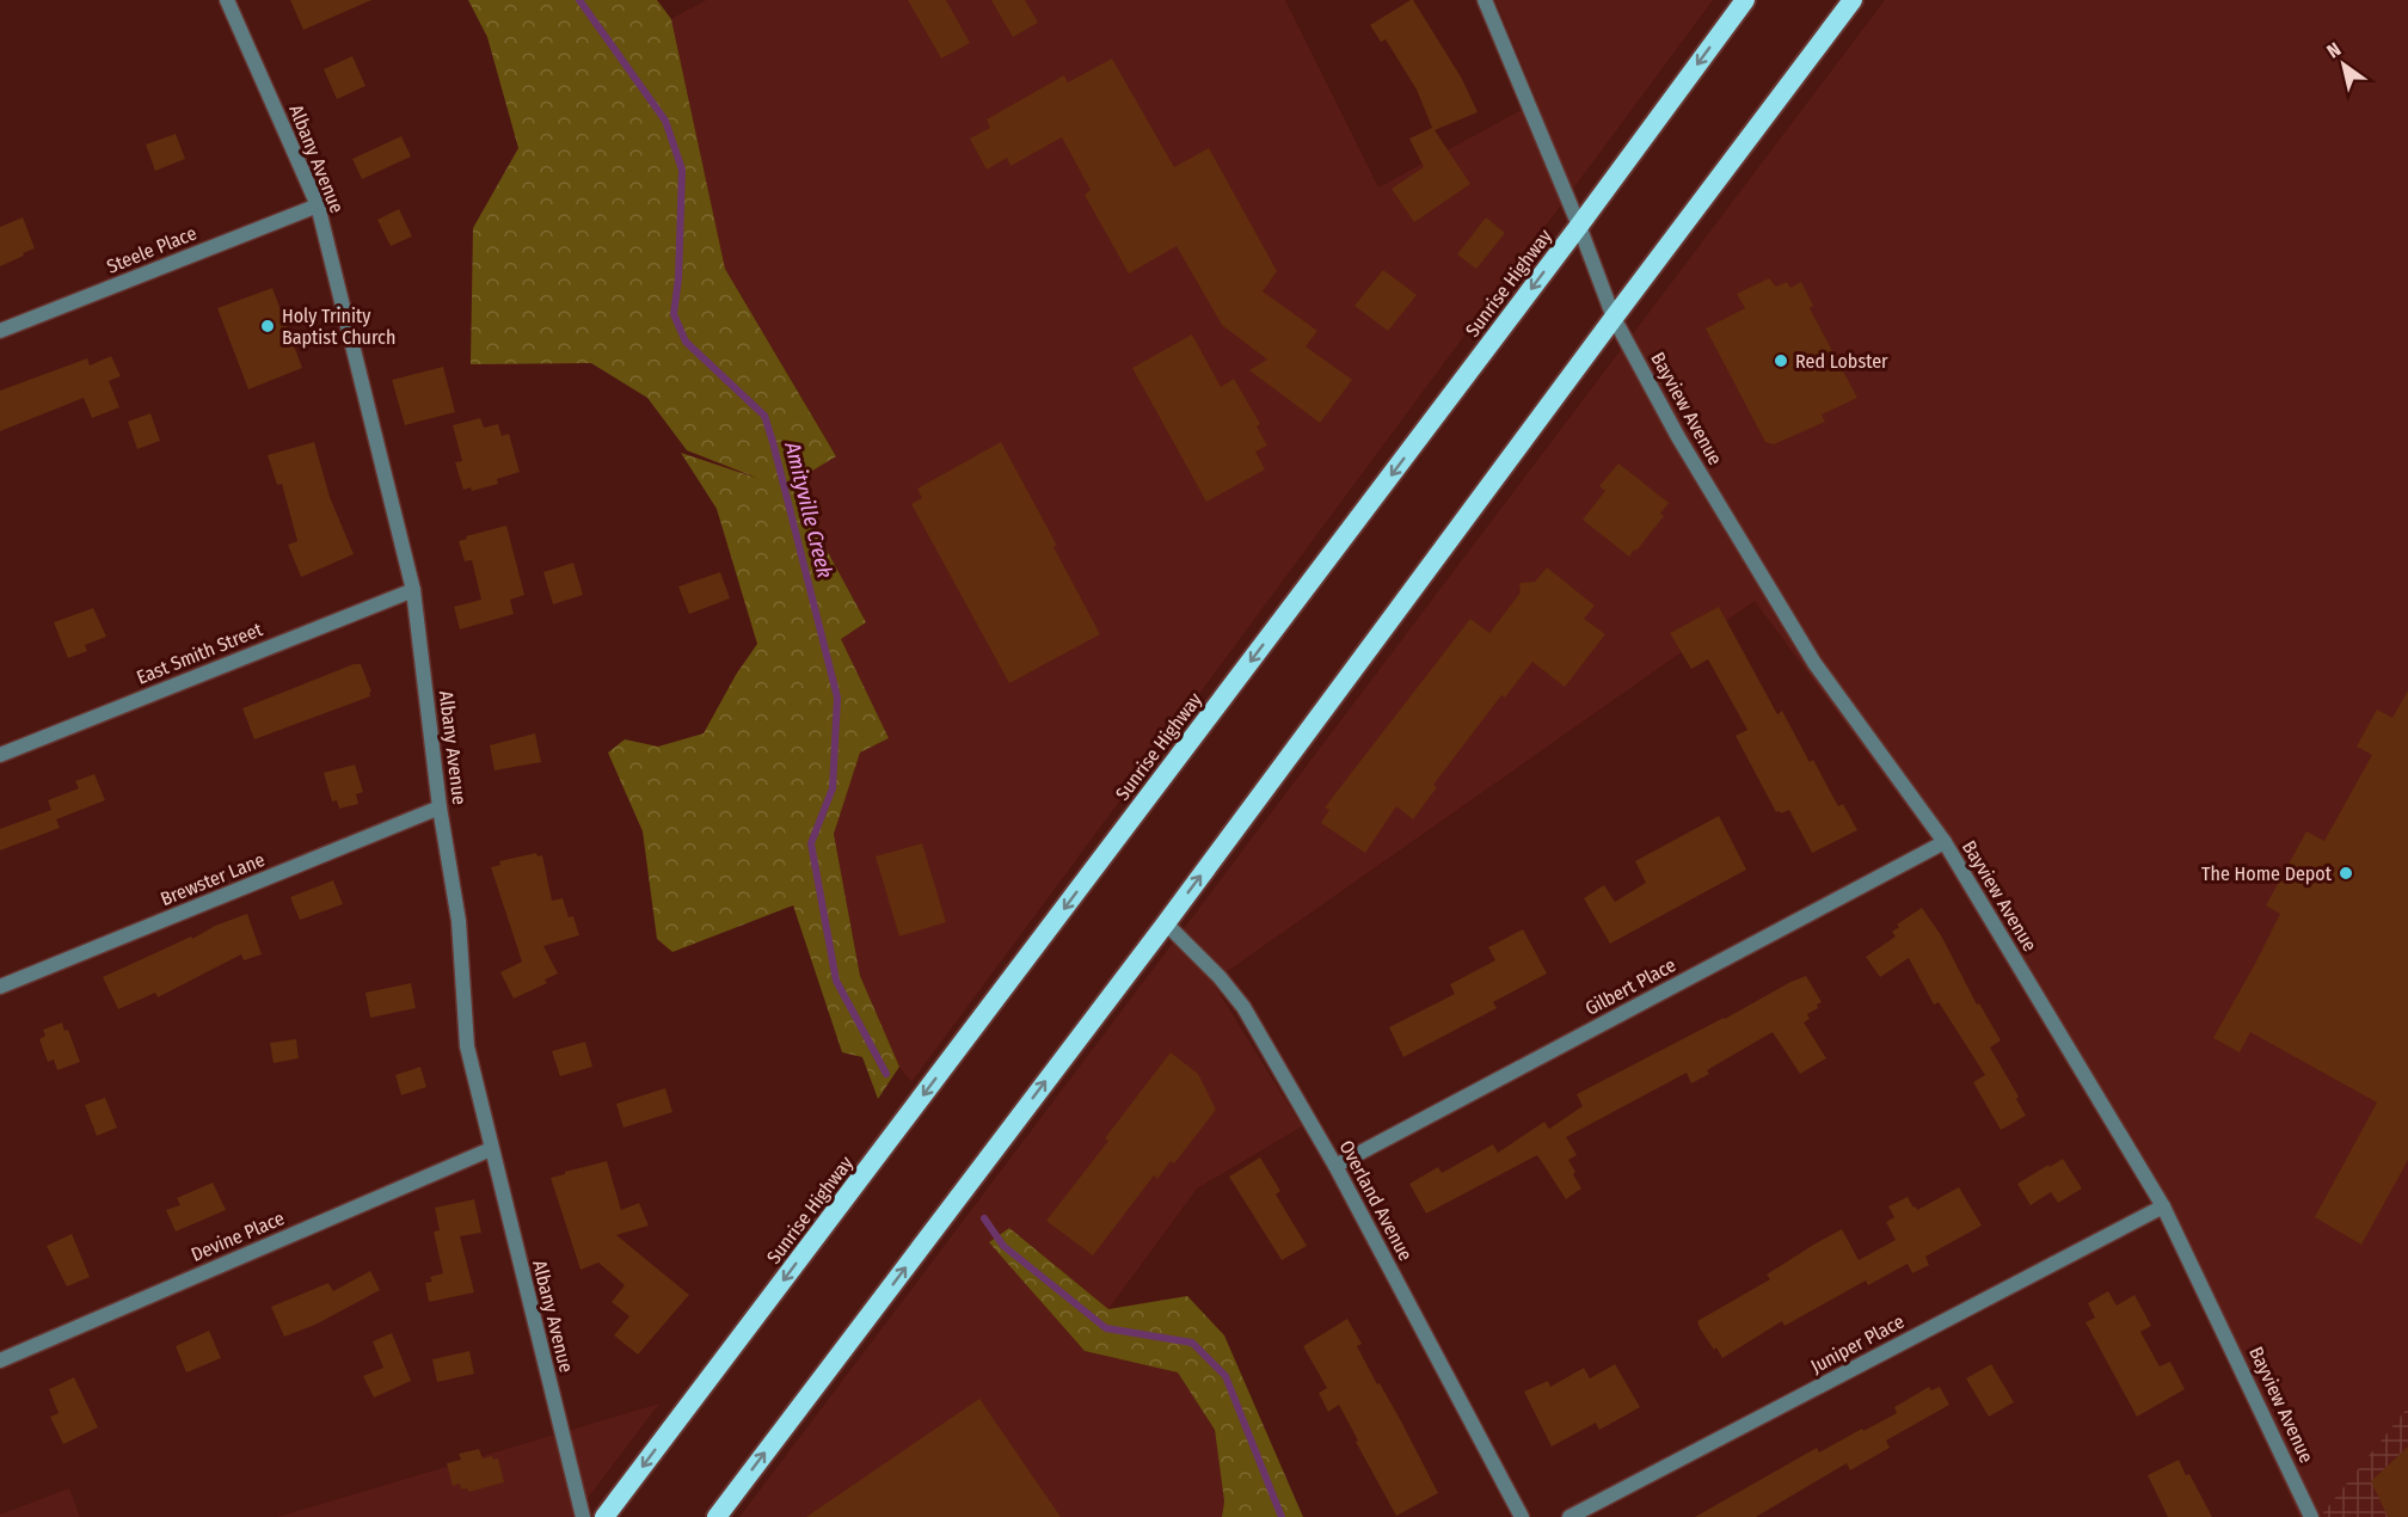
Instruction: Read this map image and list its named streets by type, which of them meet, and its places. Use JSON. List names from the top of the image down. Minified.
{"streets":{"highway":["Sunrise Highway"],"street":["Albany Avenue","Steele Place","Bayview Avenue","East Smith Street","Brewster Lane","Gilbert Place","Overland Avenue","Devine Place","Juniper Place"]},"crossings":[["Albany Avenue","Steele Place"],["Albany Avenue","East Smith Street"],["Albany Avenue","Brewster Lane"],["Albany Avenue","Devine Place"],["Sunrise Highway","Bayview Avenue"],["Bayview Avenue","Gilbert Place"],["Bayview Avenue","Juniper Place"],["Gilbert Place","Overland Avenue"]],"water":["Amityville Creek"],"places":["Holy Trinity Baptist Church","Red Lobster","The Home Depot"],"north":"top left"}
